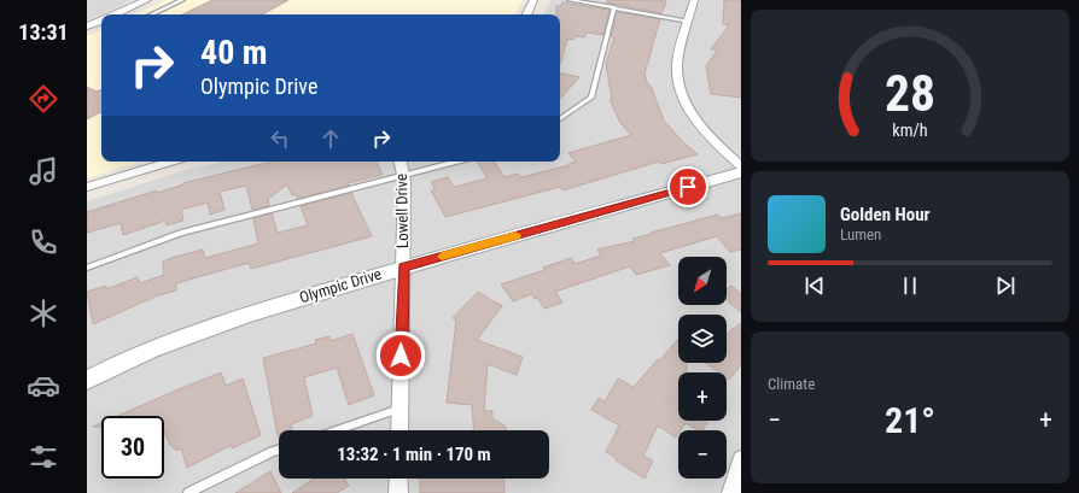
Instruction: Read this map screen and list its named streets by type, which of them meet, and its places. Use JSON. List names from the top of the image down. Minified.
{"streets":{"street":["Lowell Drive","Olympic Drive"]},"crossings":[["Lowell Drive","Olympic Drive"]],"north":"bottom left","page":{"tabs":"13:31","turn":["40 m","Olympic Drive"],"song":["Golden Hour","Lumen"],"map_buttons":["+","−"],"tile":"Climate","heat":["−","21°","+"],"limit":"30","trip":"13:32 · 1 min · 170 m","gauge":["28","km/h"]}}
